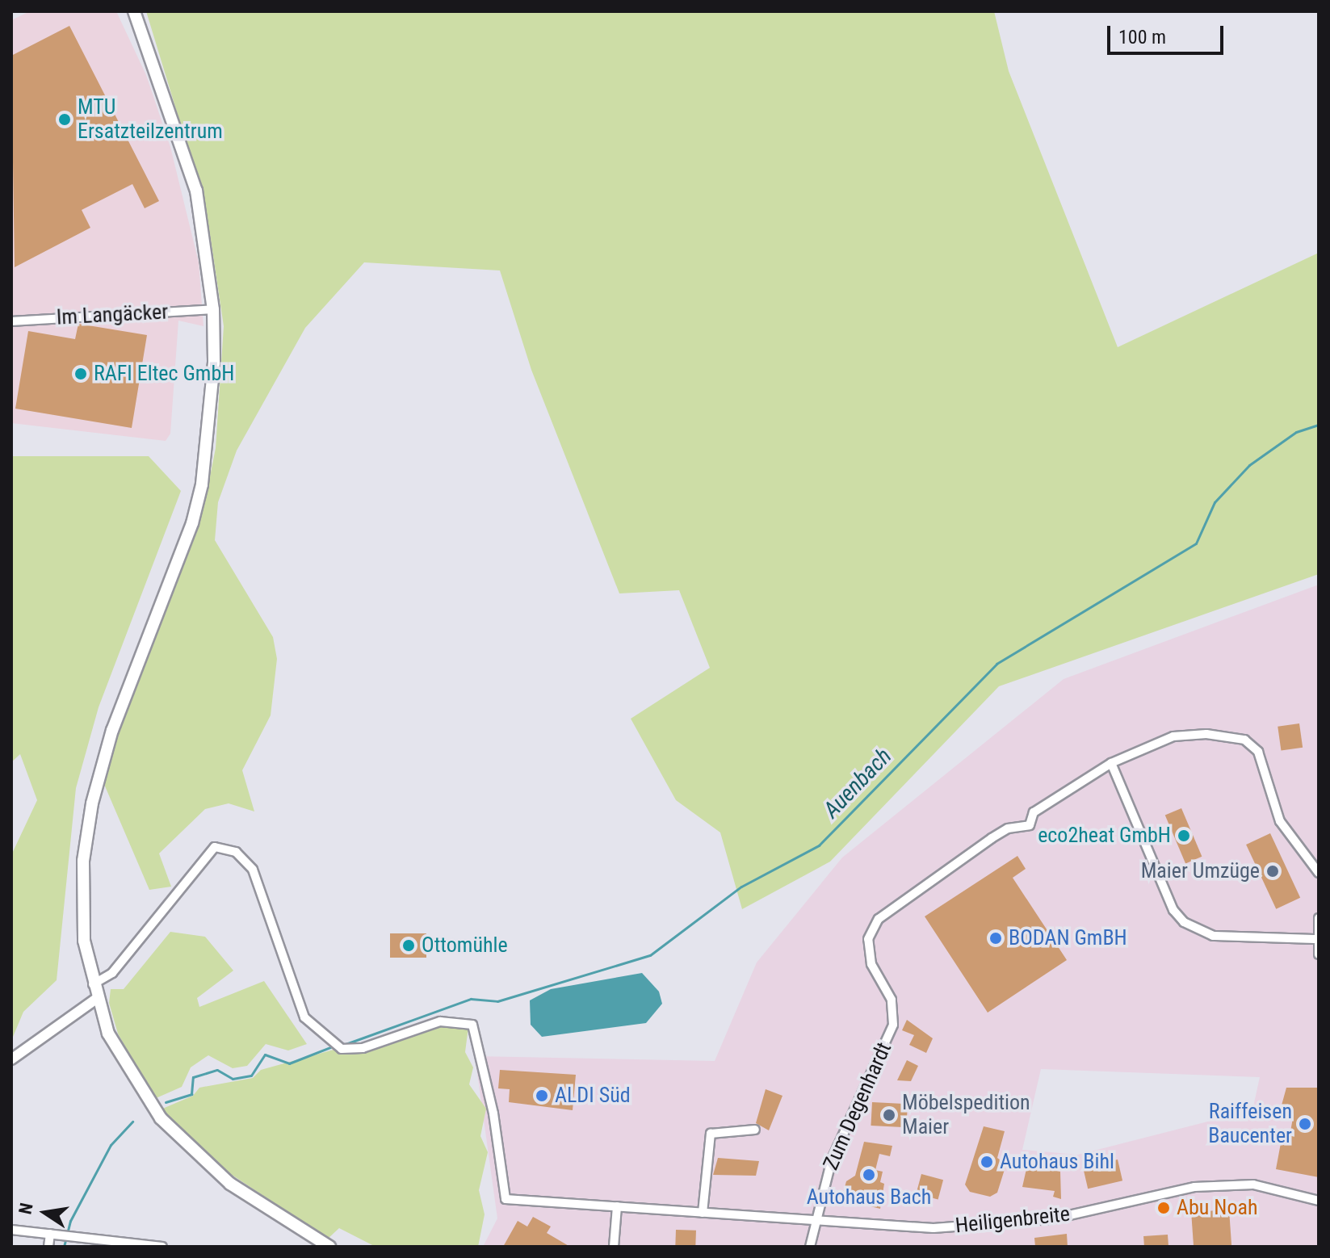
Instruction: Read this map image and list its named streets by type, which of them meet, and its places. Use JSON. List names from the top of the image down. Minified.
{"streets":{"street":["Im Langäcker","Zum Degenhardt","Heiligenbreite"]},"crossings":[["Zum Degenhardt","Heiligenbreite"]],"water":["Auenbach"],"places":["MTU Ersatzteilzentrum","RAFI Eltec GmbH","eco2heat GmbH","Maier Umzüge","BODAN GmBH","Ottomühle","ALDI Süd","Möbelspedition Maier","Raiffeisen Baucenter","Autohaus Bihl","Autohaus Bach","Abu Noah"],"scale_bar":"100 m","north":"left"}
